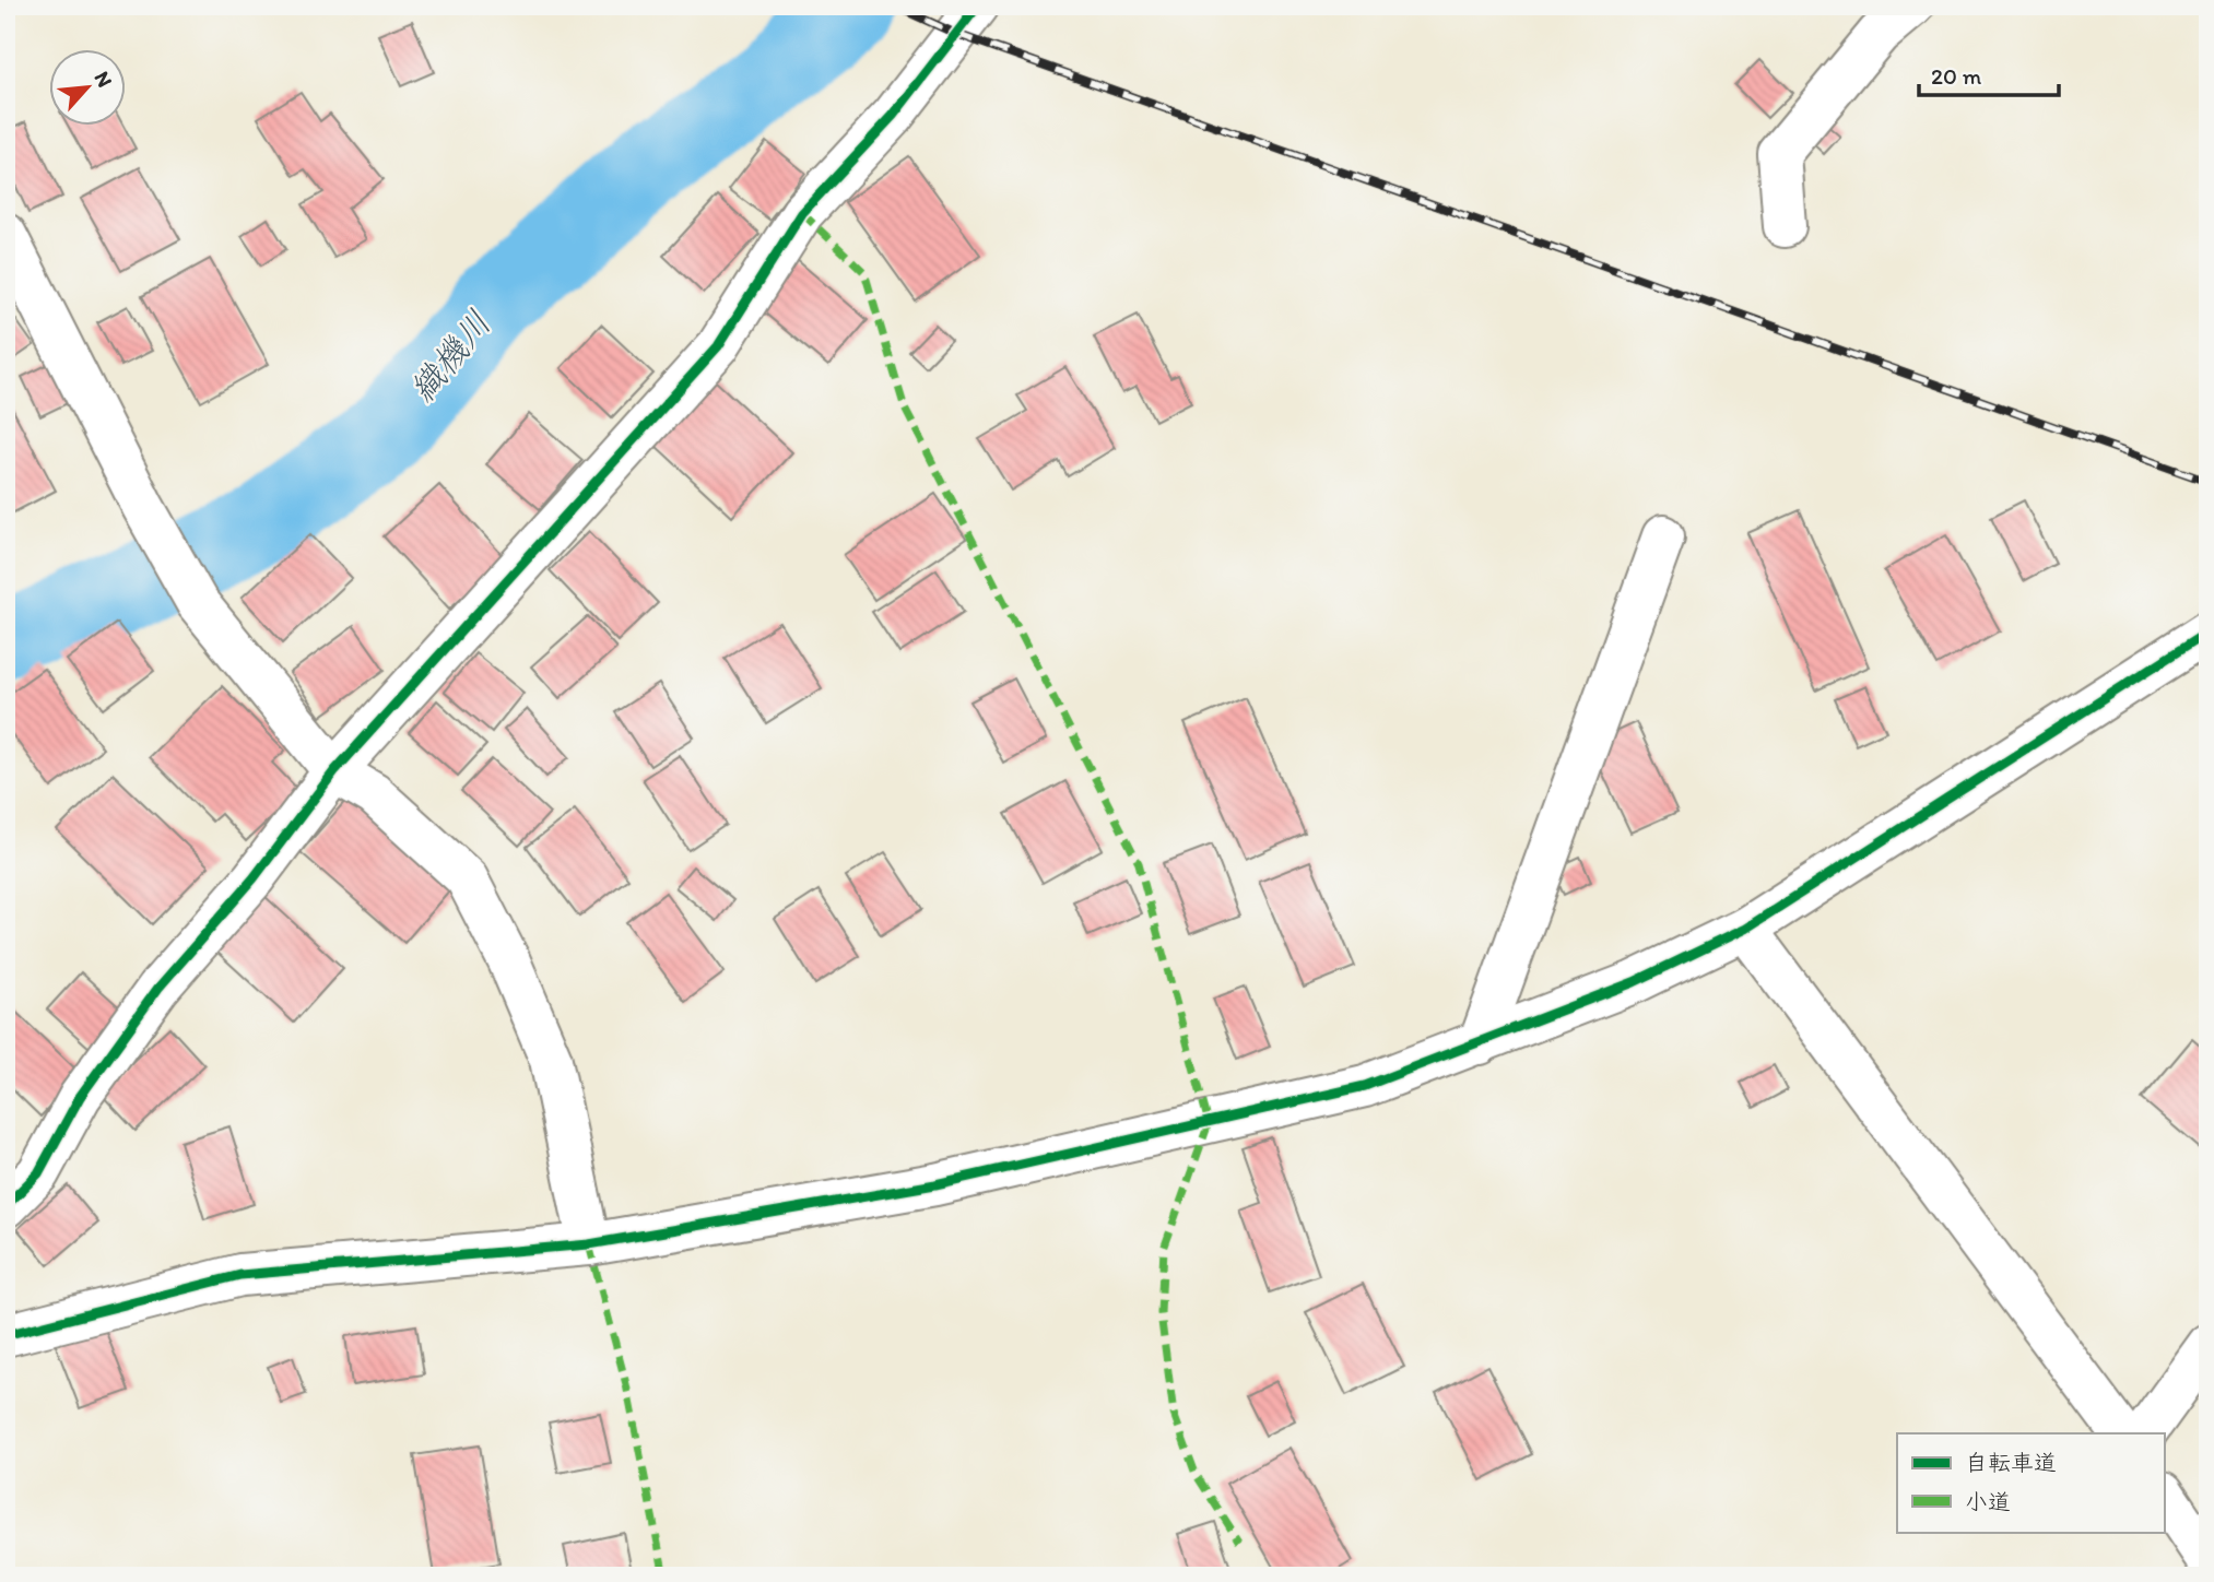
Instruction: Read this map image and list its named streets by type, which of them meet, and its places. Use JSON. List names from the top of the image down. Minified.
{"water":["織機川"],"legend":["自転車道","小道"],"scale_bar":"20 m","north":"top right"}
